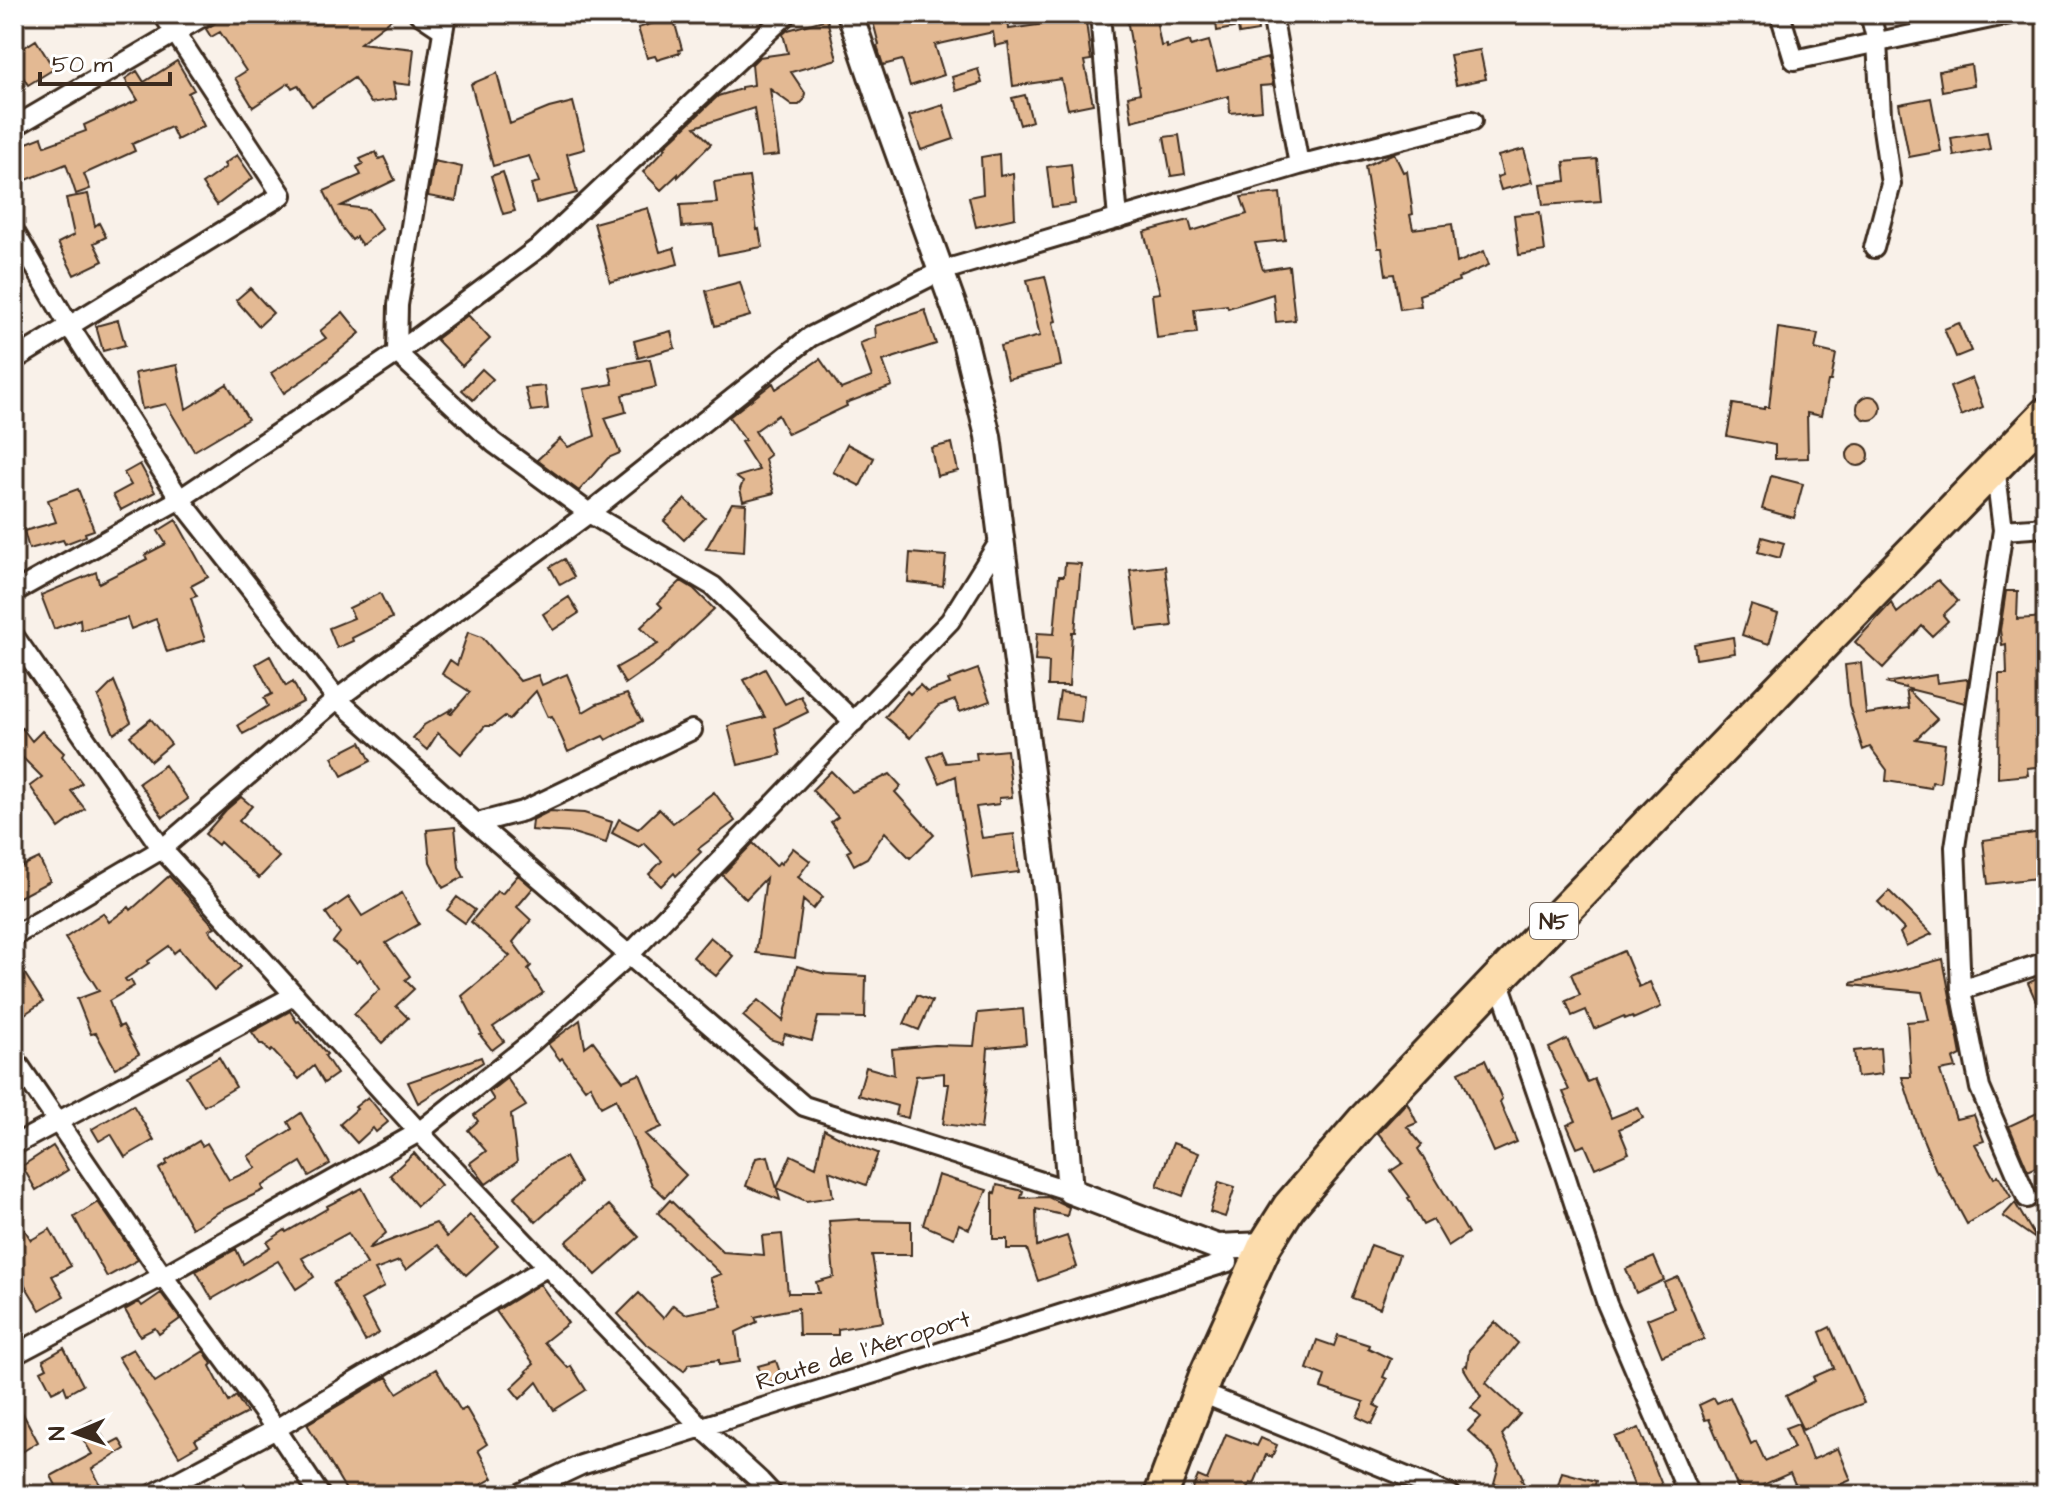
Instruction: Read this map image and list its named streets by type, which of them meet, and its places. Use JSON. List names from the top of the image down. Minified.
{"streets":{"highway":["N5"],"street":["Route de l'Aéroport"]},"crossings":[["N5","Route de l'Aéroport"]],"scale_bar":"50 m","north":"left"}
